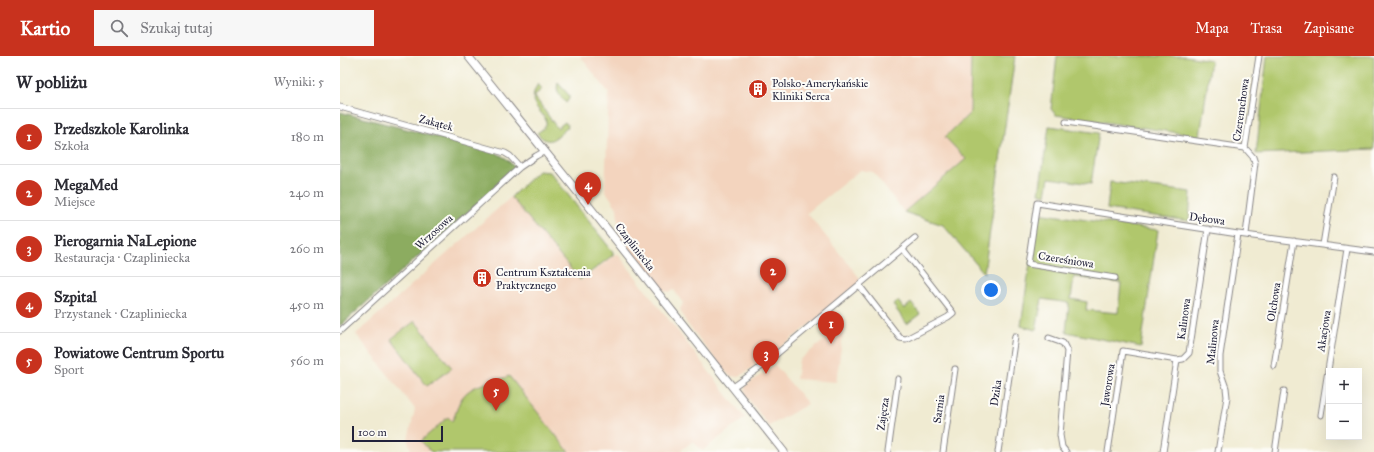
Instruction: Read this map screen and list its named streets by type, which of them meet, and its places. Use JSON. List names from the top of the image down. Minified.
{"streets":{"main road":["Czapliniecka"],"street":["Czeremchowa","Zakątek","Dębowa","Wrzosowa","Czereśniowa","Olchowa","Kalinowa","Akacjowa","Malinowa","Jaworowa","Dzika","Sarnia","Zajęcza"]},"crossings":[["Czeremchowa","Dębowa"],["Zakątek","Wrzosowa"],["Dębowa","Czereśniowa"],["Dębowa","Olchowa"],["Dębowa","Kalinowa"],["Dębowa","Akacjowa"],["Dębowa","Malinowa"],["Wrzosowa","Czapliniecka"],["Kalinowa","Jaworowa"]],"places":{"building":["Polsko-Amerykańskie Kliniki Serca","Centrum Kształcenia Praktycznego"]},"scale_bar":"100 m","page":{"header":"Kartio","search":"Szukaj tutaj","nav":["Mapa","Trasa","Zapisane"],"heading":["W pobliżu","Wyniki: 5"],"list":[{"mark":"1","name":"Przedszkole Karolinka","note":"Szkoła","value":"180 m"},{"mark":"2","name":"MegaMed","note":"Miejsce","value":"240 m"},{"mark":"3","name":"Pierogarnia NaLepione","note":"Restauracja · Czapliniecka","value":"260 m"},{"mark":"4","name":"Szpital","note":"Przystanek · Czapliniecka","value":"450 m"},{"mark":"5","name":"Powiatowe Centrum Sportu","note":"Sport","value":"560 m"}],"pins":["4","2","1","3","5"],"map_buttons":["+","−"],"scale":"100 m"}}
